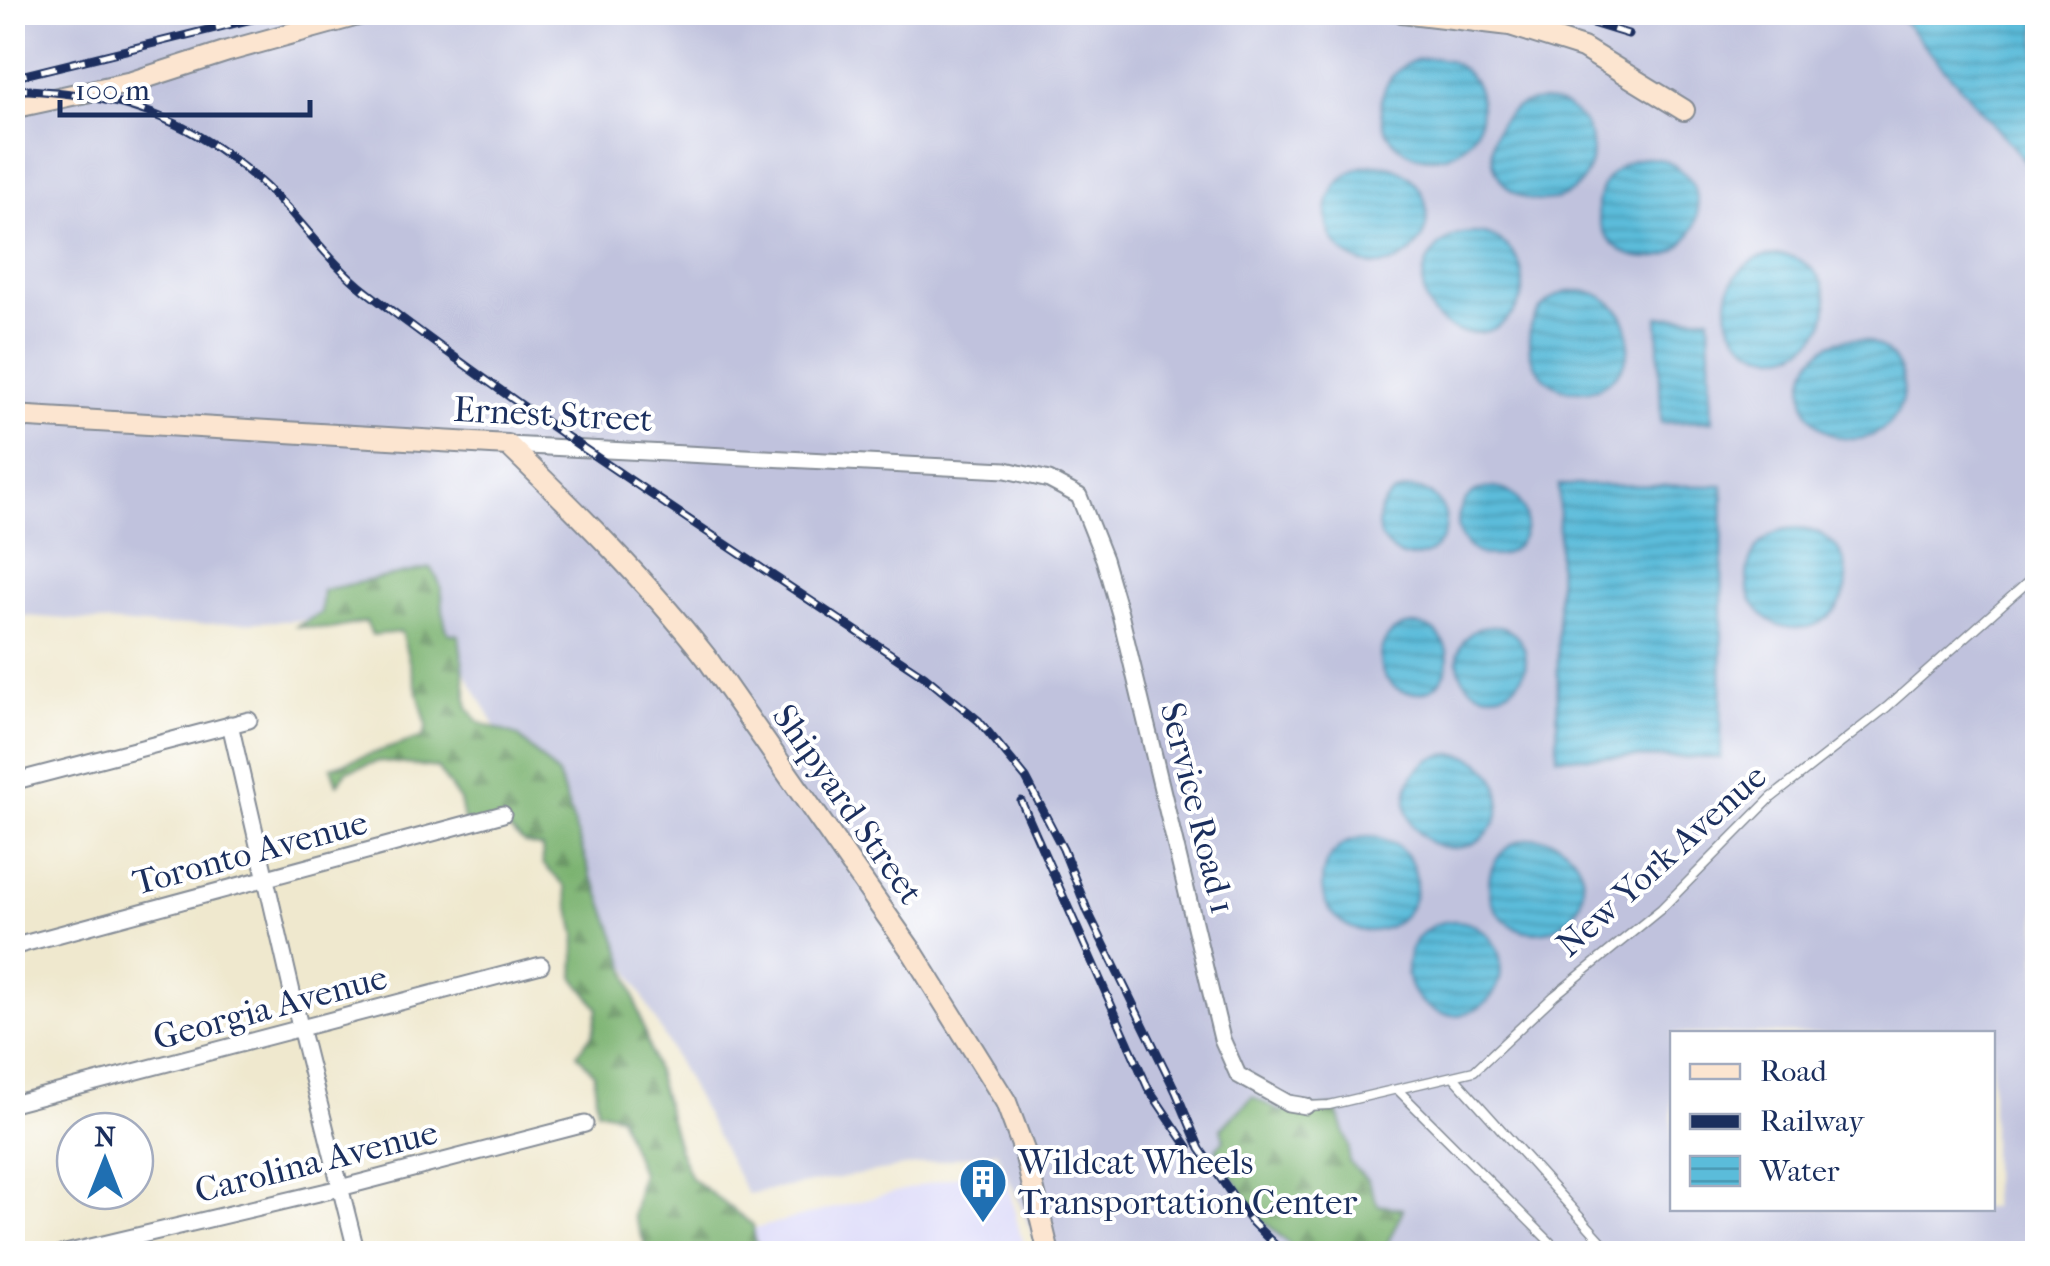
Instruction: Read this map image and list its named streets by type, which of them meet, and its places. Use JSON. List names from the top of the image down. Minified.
{"streets":{"street":["Ernest Street","Shipyard Street","Service Road 1","Toronto Avenue","New York Avenue","Georgia Avenue","Carolina Avenue"]},"crossings":[["Ernest Street","Shipyard Street"],["Ernest Street","Service Road 1"],["Service Road 1","New York Avenue"]],"places":{"building":["Wildcat Wheels Transportation Center"]},"legend":["Road","Railway","Water"],"scale_bar":"100 m","north":"top"}
